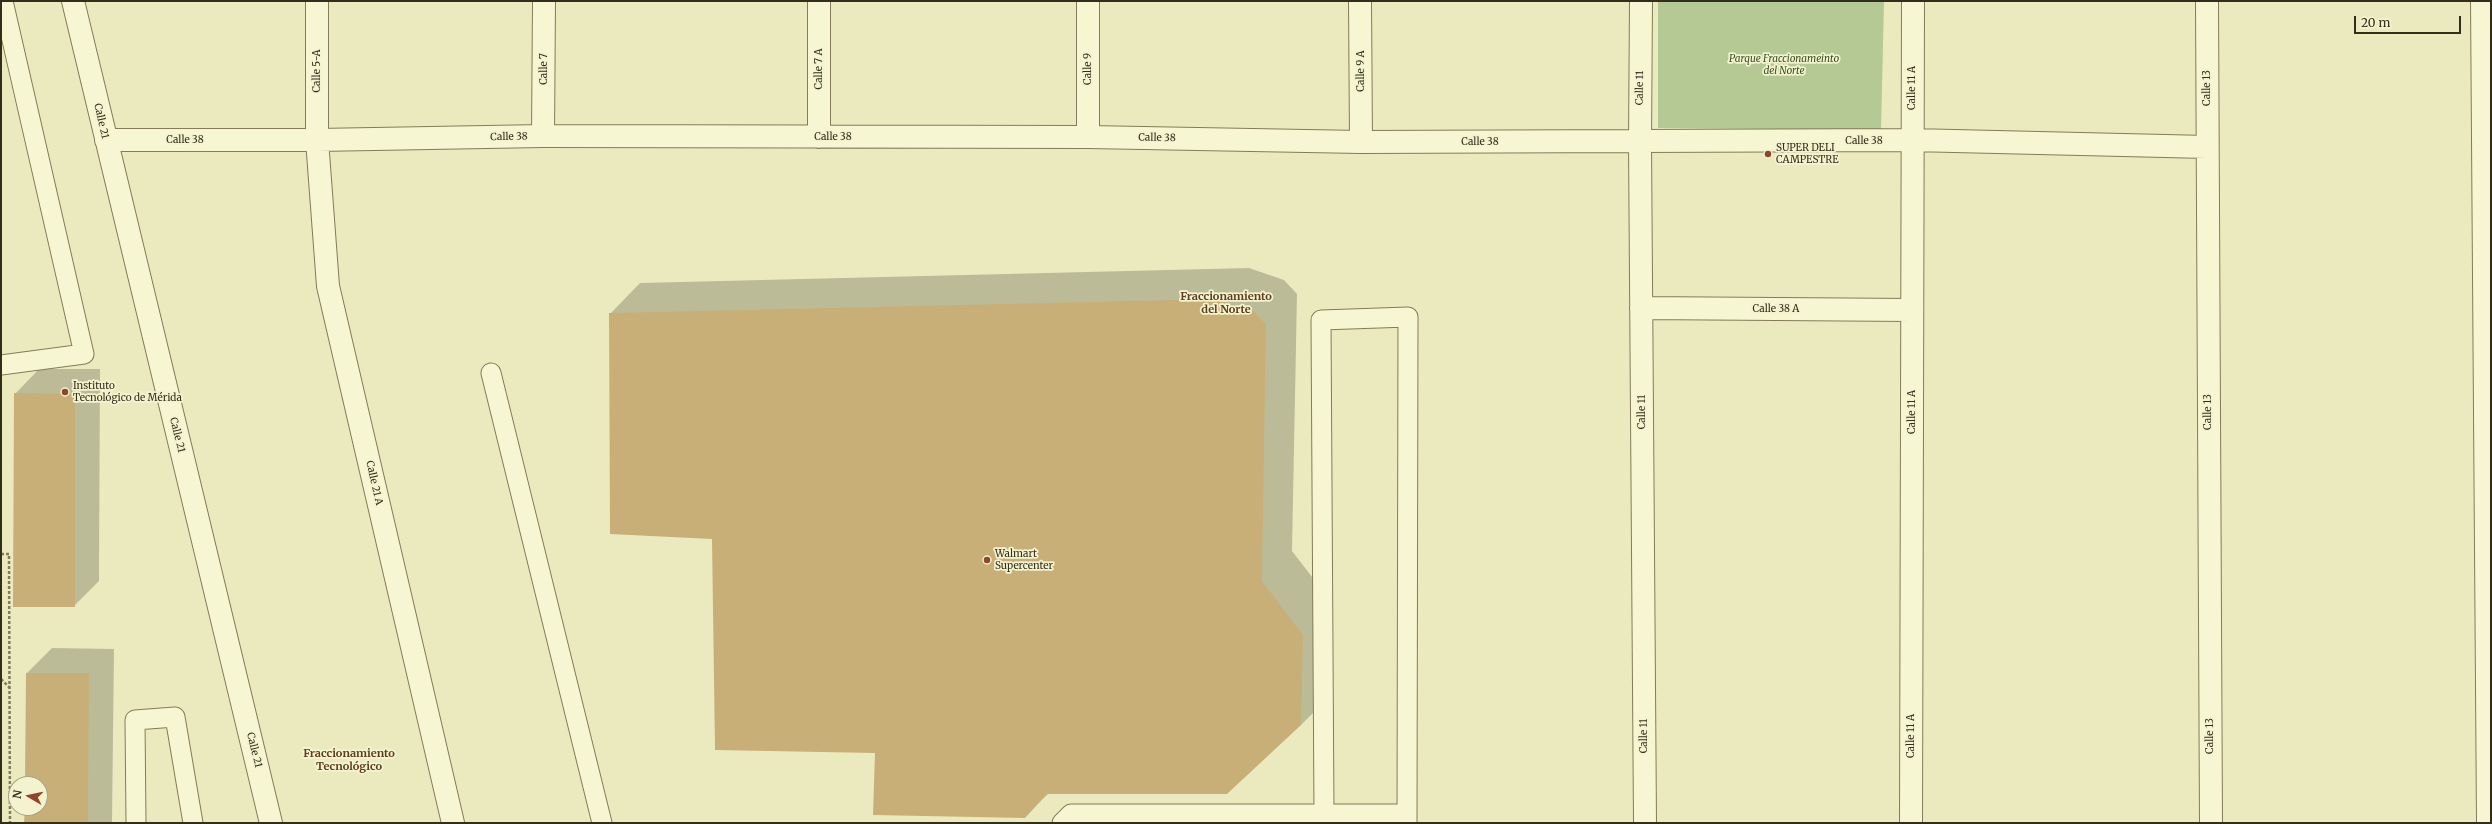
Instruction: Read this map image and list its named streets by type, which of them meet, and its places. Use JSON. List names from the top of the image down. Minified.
{"streets":{"street":["Calle 7","Calle 7 A","Calle 9","Calle 5-A","Calle 9 A","Calle 11","Calle 11 A","Calle 13","Calle 21","Calle 38","Calle 38 A","Calle 21 A"]},"crossings":[["Calle 7","Calle 38"],["Calle 7 A","Calle 38"],["Calle 9","Calle 38"],["Calle 5-A","Calle 38"],["Calle 5-A","Calle 21 A"],["Calle 9 A","Calle 38"],["Calle 11","Calle 38"],["Calle 11","Calle 38 A"],["Calle 11 A","Calle 38"],["Calle 11 A","Calle 38 A"],["Calle 13","Calle 38"],["Calle 21","Calle 38"],["Calle 38","Calle 21 A"]],"districts":["Fraccionamiento del Norte","Fraccionamiento Tecnológico"],"parks":["Parque Fraccionameinto del Norte"],"places":["SUPER DELI CAMPESTRE","Instituto Tecnológico de Mérida","Walmart Supercenter"],"scale_bar":"20 m","north":"left"}
